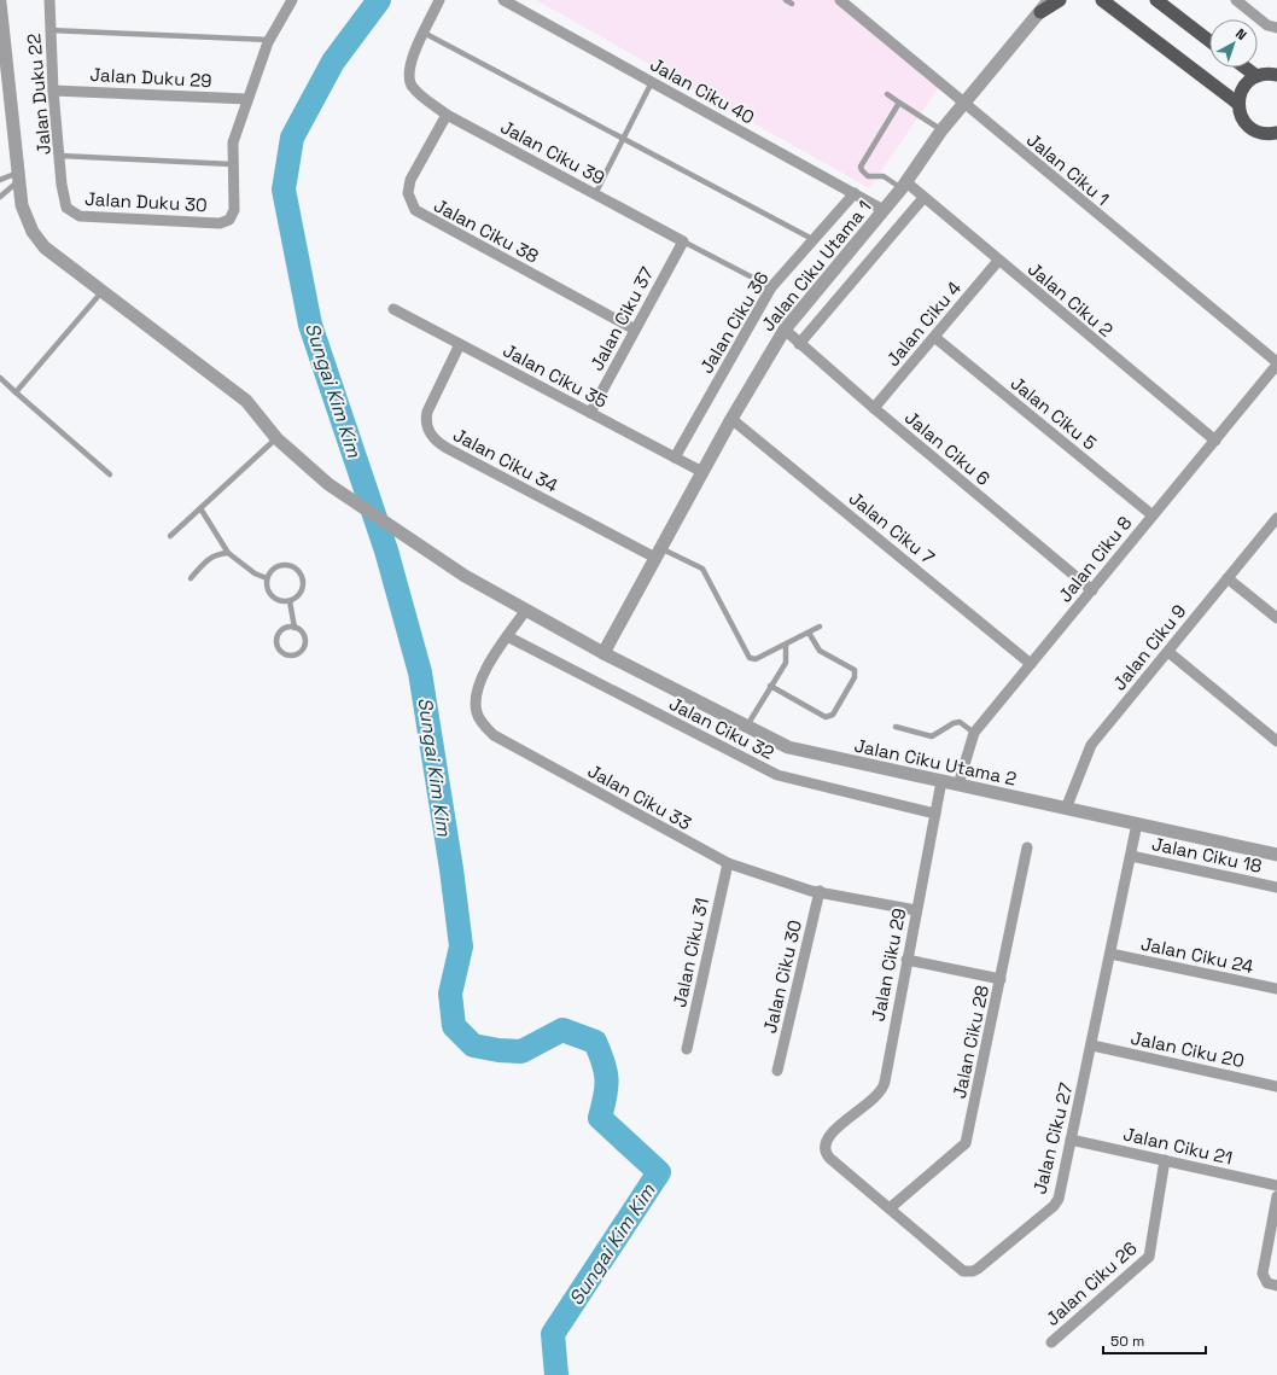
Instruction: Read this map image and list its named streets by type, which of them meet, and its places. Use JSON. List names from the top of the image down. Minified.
{"streets":{"street":["Jalan Duku 29","Jalan Ciku 40","Jalan Duku 22","Jalan Ciku 39","Jalan Ciku 1","Jalan Duku 30","Jalan Ciku 38","Jalan Ciku Utama 1","Jalan Ciku 2","Jalan Ciku 37","Jalan Ciku 36","Jalan Ciku 4","Jalan Ciku 35","Jalan Ciku 5","Jalan Ciku 6","Jalan Ciku 34","Jalan Ciku 7","Jalan Ciku 8","Jalan Ciku 9","Jalan Ciku 32","Jalan Ciku Utama 2","Jalan Ciku 33","Jalan Ciku 18","Jalan Ciku 31","Jalan Ciku 24","Jalan Ciku 29","Jalan Ciku 30","Jalan Ciku 28","Jalan Ciku 20","Jalan Ciku 27","Jalan Ciku 21","Jalan Ciku 26"]},"crossings":[["Jalan Duku 29","Jalan Duku 22"],["Jalan Ciku 40","Jalan Ciku Utama 1"],["Jalan Ciku 40","Jalan Ciku 36"],["Jalan Duku 22","Jalan Duku 30"],["Jalan Ciku 39","Jalan Ciku 38"],["Jalan Ciku 39","Jalan Ciku 37"],["Jalan Ciku 1","Jalan Ciku Utama 1"],["Jalan Ciku 1","Jalan Ciku 8"],["Jalan Ciku 38","Jalan Ciku 37"],["Jalan Ciku Utama 1","Jalan Ciku 2"],["Jalan Ciku Utama 1","Jalan Ciku 35"],["Jalan Ciku Utama 1","Jalan Ciku 6"],["Jalan Ciku Utama 1","Jalan Ciku 34"],["Jalan Ciku Utama 1","Jalan Ciku 7"],["Jalan Ciku Utama 1","Jalan Ciku Utama 2"],["Jalan Ciku 2","Jalan Ciku 4"],["Jalan Ciku 2","Jalan Ciku 8"],["Jalan Ciku 37","Jalan Ciku 35"],["Jalan Ciku 36","Jalan Ciku 35"],["Jalan Ciku 4","Jalan Ciku 5"],["Jalan Ciku 4","Jalan Ciku 6"],["Jalan Ciku 35","Jalan Ciku 34"],["Jalan Ciku 5","Jalan Ciku 8"],["Jalan Ciku 6","Jalan Ciku 8"],["Jalan Ciku 7","Jalan Ciku 8"],["Jalan Ciku 8","Jalan Ciku Utama 2"],["Jalan Ciku 9","Jalan Ciku Utama 2"],["Jalan Ciku 32","Jalan Ciku 33"],["Jalan Ciku 32","Jalan Ciku 29"],["Jalan Ciku Utama 2","Jalan Ciku 33"],["Jalan Ciku Utama 2","Jalan Ciku 29"],["Jalan Ciku Utama 2","Jalan Ciku 27"],["Jalan Ciku 33","Jalan Ciku 31"],["Jalan Ciku 33","Jalan Ciku 29"],["Jalan Ciku 33","Jalan Ciku 30"],["Jalan Ciku 18","Jalan Ciku 27"],["Jalan Ciku 24","Jalan Ciku 27"],["Jalan Ciku 29","Jalan Ciku 27"],["Jalan Ciku 28","Jalan Ciku 27"],["Jalan Ciku 20","Jalan Ciku 27"],["Jalan Ciku 27","Jalan Ciku 21"],["Jalan Ciku 21","Jalan Ciku 26"]],"water":["Sungai Kim Kim"],"scale_bar":"50 m","north":"top right"}
